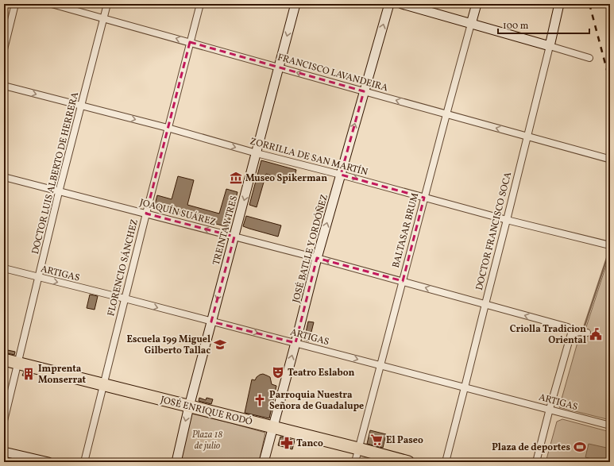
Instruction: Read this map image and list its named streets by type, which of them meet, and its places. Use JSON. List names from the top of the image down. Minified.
{"streets":{"highway":["JOSÉ ENRIQUE RODÓ"],"street":["FRANCISCO LAVANDEIRA","ZORRILLA DE SAN MARTÍN","DOCTOR LUIS ALBERTO DE HERRERA","JOAQUÍN SUÁREZ","TREINTA Y TRES","BALTASAR BRUM","DOCTOR FRANCISCO SOCA","JOSÉ BATLLE Y ORDÓÑEZ","FLORENCIO SÁNCHEZ","ARTIGAS"]},"crossings":[["FRANCISCO LAVANDEIRA","DOCTOR LUIS ALBERTO DE HERRERA"],["FRANCISCO LAVANDEIRA","TREINTA Y TRES"],["FRANCISCO LAVANDEIRA","BALTASAR BRUM"],["FRANCISCO LAVANDEIRA","DOCTOR FRANCISCO SOCA"],["FRANCISCO LAVANDEIRA","JOSÉ BATLLE Y ORDÓÑEZ"],["FRANCISCO LAVANDEIRA","FLORENCIO SÁNCHEZ"],["ZORRILLA DE SAN MARTÍN","DOCTOR LUIS ALBERTO DE HERRERA"],["ZORRILLA DE SAN MARTÍN","TREINTA Y TRES"],["ZORRILLA DE SAN MARTÍN","BALTASAR BRUM"],["ZORRILLA DE SAN MARTÍN","DOCTOR FRANCISCO SOCA"],["ZORRILLA DE SAN MARTÍN","JOSÉ BATLLE Y ORDÓÑEZ"],["ZORRILLA DE SAN MARTÍN","FLORENCIO SÁNCHEZ"],["DOCTOR LUIS ALBERTO DE HERRERA","JOAQUÍN SUÁREZ"],["DOCTOR LUIS ALBERTO DE HERRERA","ARTIGAS"],["DOCTOR LUIS ALBERTO DE HERRERA","JOSÉ ENRIQUE RODÓ"],["JOAQUÍN SUÁREZ","TREINTA Y TRES"],["JOAQUÍN SUÁREZ","BALTASAR BRUM"],["JOAQUÍN SUÁREZ","DOCTOR FRANCISCO SOCA"],["JOAQUÍN SUÁREZ","JOSÉ BATLLE Y ORDÓÑEZ"],["JOAQUÍN SUÁREZ","FLORENCIO SÁNCHEZ"],["TREINTA Y TRES","ARTIGAS"],["TREINTA Y TRES","JOSÉ ENRIQUE RODÓ"],["BALTASAR BRUM","ARTIGAS"],["BALTASAR BRUM","JOSÉ ENRIQUE RODÓ"],["DOCTOR FRANCISCO SOCA","ARTIGAS"],["JOSÉ BATLLE Y ORDÓÑEZ","ARTIGAS"],["JOSÉ BATLLE Y ORDÓÑEZ","JOSÉ ENRIQUE RODÓ"],["FLORENCIO SÁNCHEZ","ARTIGAS"],["FLORENCIO SÁNCHEZ","JOSÉ ENRIQUE RODÓ"]],"one_way":["FRANCISCO LAVANDEIRA","ZORRILLA DE SAN MARTÍN","JOAQUÍN SUÁREZ","TREINTA Y TRES","JOSÉ BATLLE Y ORDÓÑEZ","ARTIGAS"],"parks":["Plaza 18 de julio"],"places":{"museum":["Museo Spikerman"],"public building":["Criolla Tradicion Oriental"],"school or university":["Escuela 199 Miguel Gilberto Tallac"],"theatre":["Teatro Eslabon"],"building":["Imprenta Monserrat"],"church":["Parroquia Nuestra Señora de Guadalupe"],"supermarket":["El Paseo"],"pharmacy":["Tanco"],"sports":["Plaza de deportes"]},"scale_bar":"100 m"}
